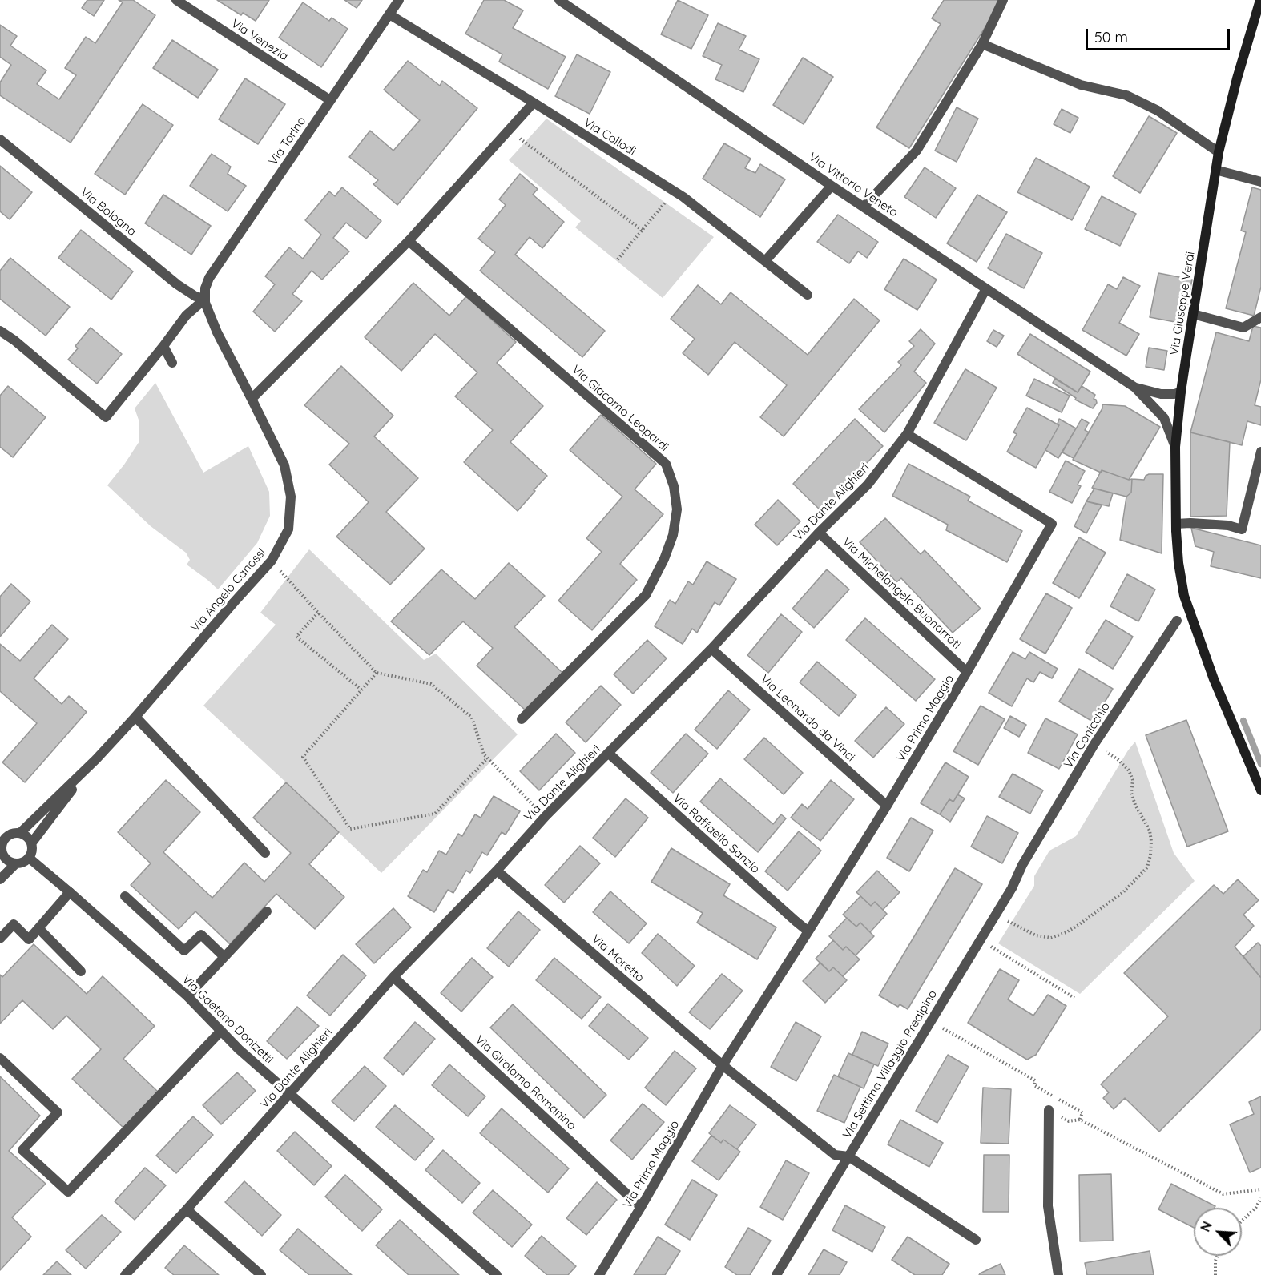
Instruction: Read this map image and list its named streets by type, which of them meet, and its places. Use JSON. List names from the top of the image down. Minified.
{"streets":{"main road":["Via Giuseppe Verdi"],"street":["Via Venezia","Via Collodi","Via Torino","Via Vittorio Veneto","Via Bologna","Via Giacomo Leopardi","Via Dante Alighieri","Via Angelo Canossi","Via Michelangelo Buonarroti","Via Leonardo da Vinci","Via Primo Maggio","Via Conicchio","Via Raffaello Sanzio","Via Moretto","Via Gaetano Donizetti","Via Settima Villaggio Prealpino","Via Girolamo Romanino"]},"crossings":[["Via Venezia","Via Torino"],["Via Collodi","Via Torino"],["Via Torino","Via Bologna"],["Via Torino","Via Angelo Canossi"],["Via Vittorio Veneto","Via Giuseppe Verdi"],["Via Vittorio Veneto","Via Dante Alighieri"],["Via Bologna","Via Angelo Canossi"],["Via Dante Alighieri","Via Michelangelo Buonarroti"],["Via Dante Alighieri","Via Leonardo da Vinci"],["Via Dante Alighieri","Via Primo Maggio"],["Via Dante Alighieri","Via Raffaello Sanzio"],["Via Dante Alighieri","Via Moretto"],["Via Dante Alighieri","Via Gaetano Donizetti"],["Via Dante Alighieri","Via Girolamo Romanino"],["Via Angelo Canossi","Via Gaetano Donizetti"],["Via Michelangelo Buonarroti","Via Primo Maggio"],["Via Leonardo da Vinci","Via Primo Maggio"],["Via Primo Maggio","Via Raffaello Sanzio"],["Via Primo Maggio","Via Moretto"],["Via Primo Maggio","Via Girolamo Romanino"],["Via Conicchio","Via Settima Villaggio Prealpino"]],"scale_bar":"50 m","north":"top left"}
